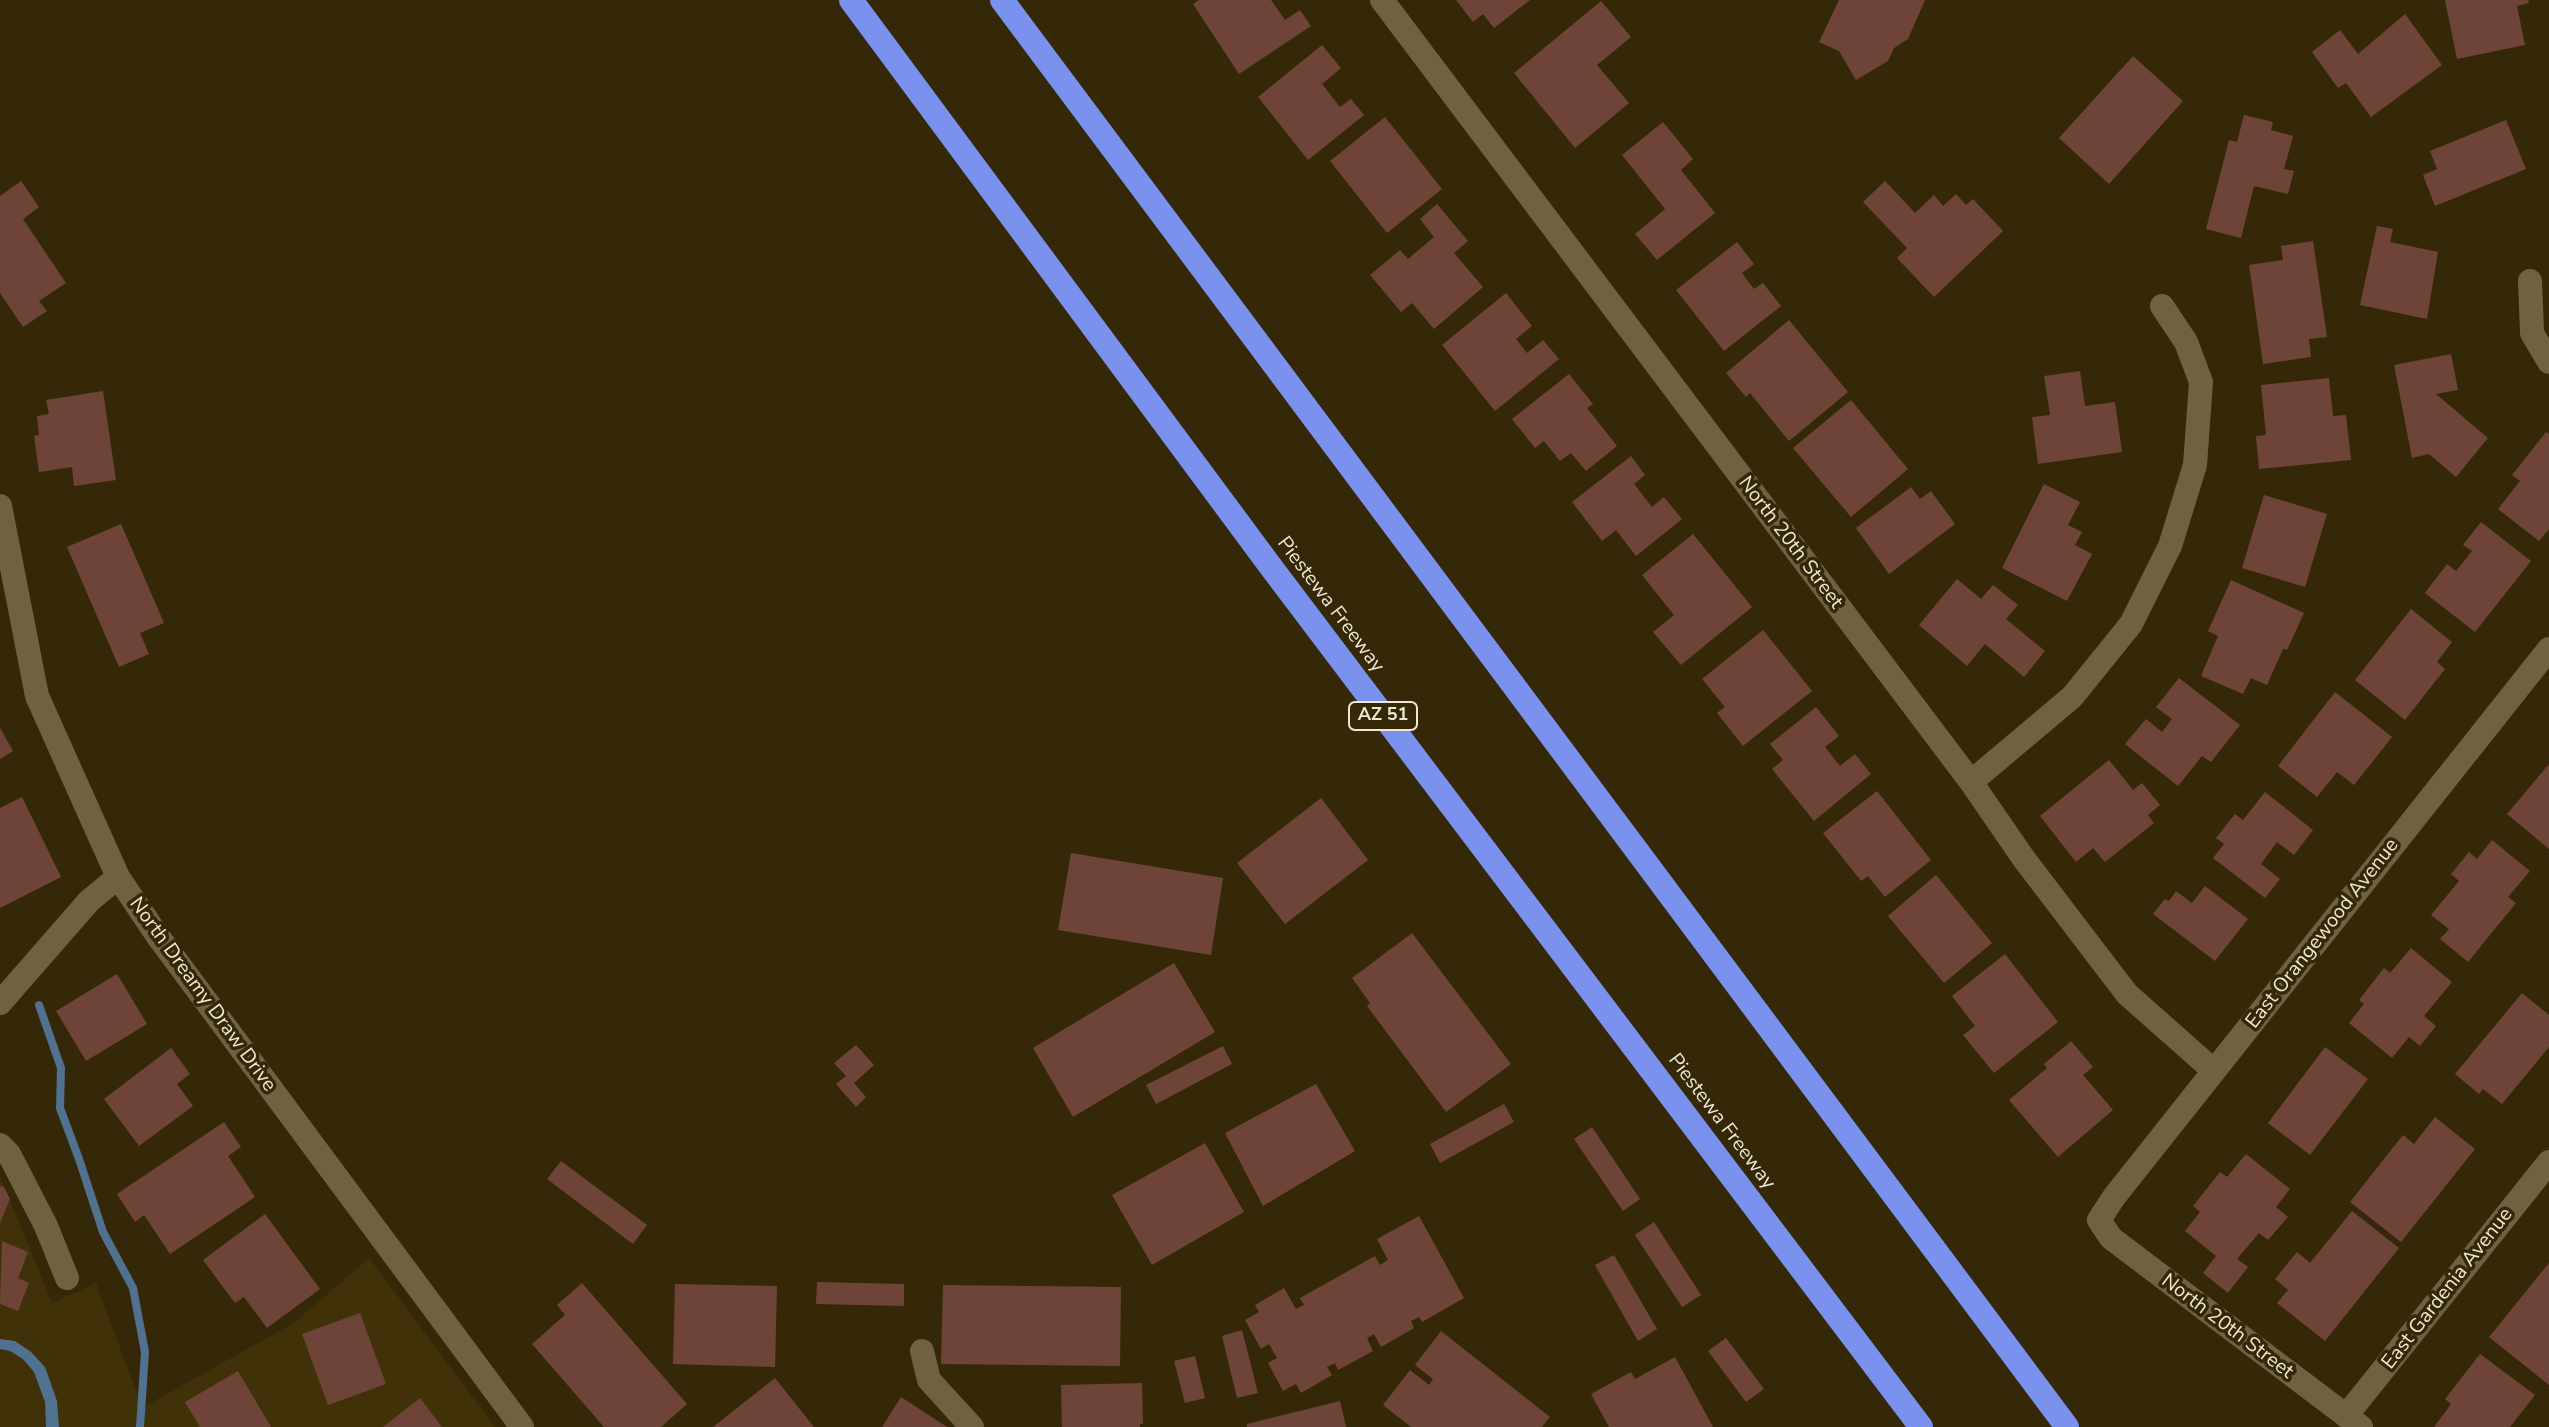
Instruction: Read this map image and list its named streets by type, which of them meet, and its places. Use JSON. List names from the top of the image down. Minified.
{"streets":{"highway":["Piestewa Freeway","AZ 51"],"street":["North 20th Street","East Orangewood Avenue","North Dreamy Draw Drive","East Gardenia Avenue"]},"crossings":[["North 20th Street","East Orangewood Avenue"],["North 20th Street","East Gardenia Avenue"]]}
